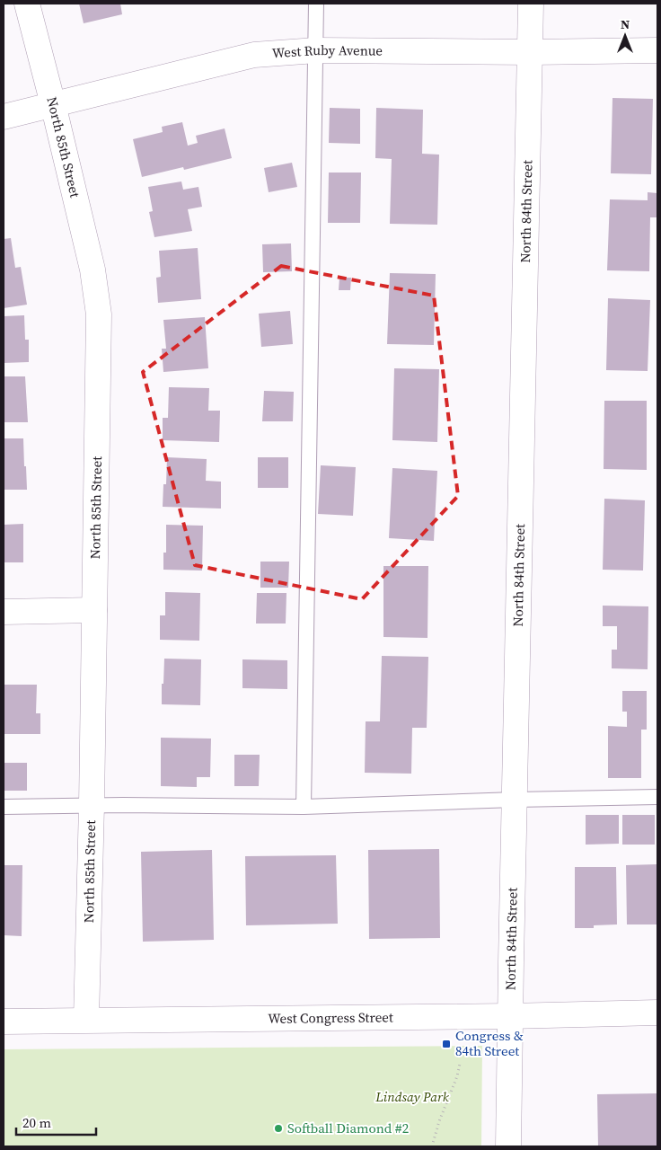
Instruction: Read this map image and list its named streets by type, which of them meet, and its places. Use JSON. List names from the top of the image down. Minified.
{"streets":{"street":["West Ruby Avenue","North 85th Street","North 84th Street","West Congress Street"]},"crossings":[["West Ruby Avenue","North 85th Street"],["West Ruby Avenue","North 84th Street"],["North 85th Street","West Congress Street"],["North 84th Street","West Congress Street"]],"parks":["Lindsay Park"],"places":{"transit":["Congress & 84th Street"],"other":["Softball Diamond #2"]},"scale_bar":"20 m","north":"top"}
